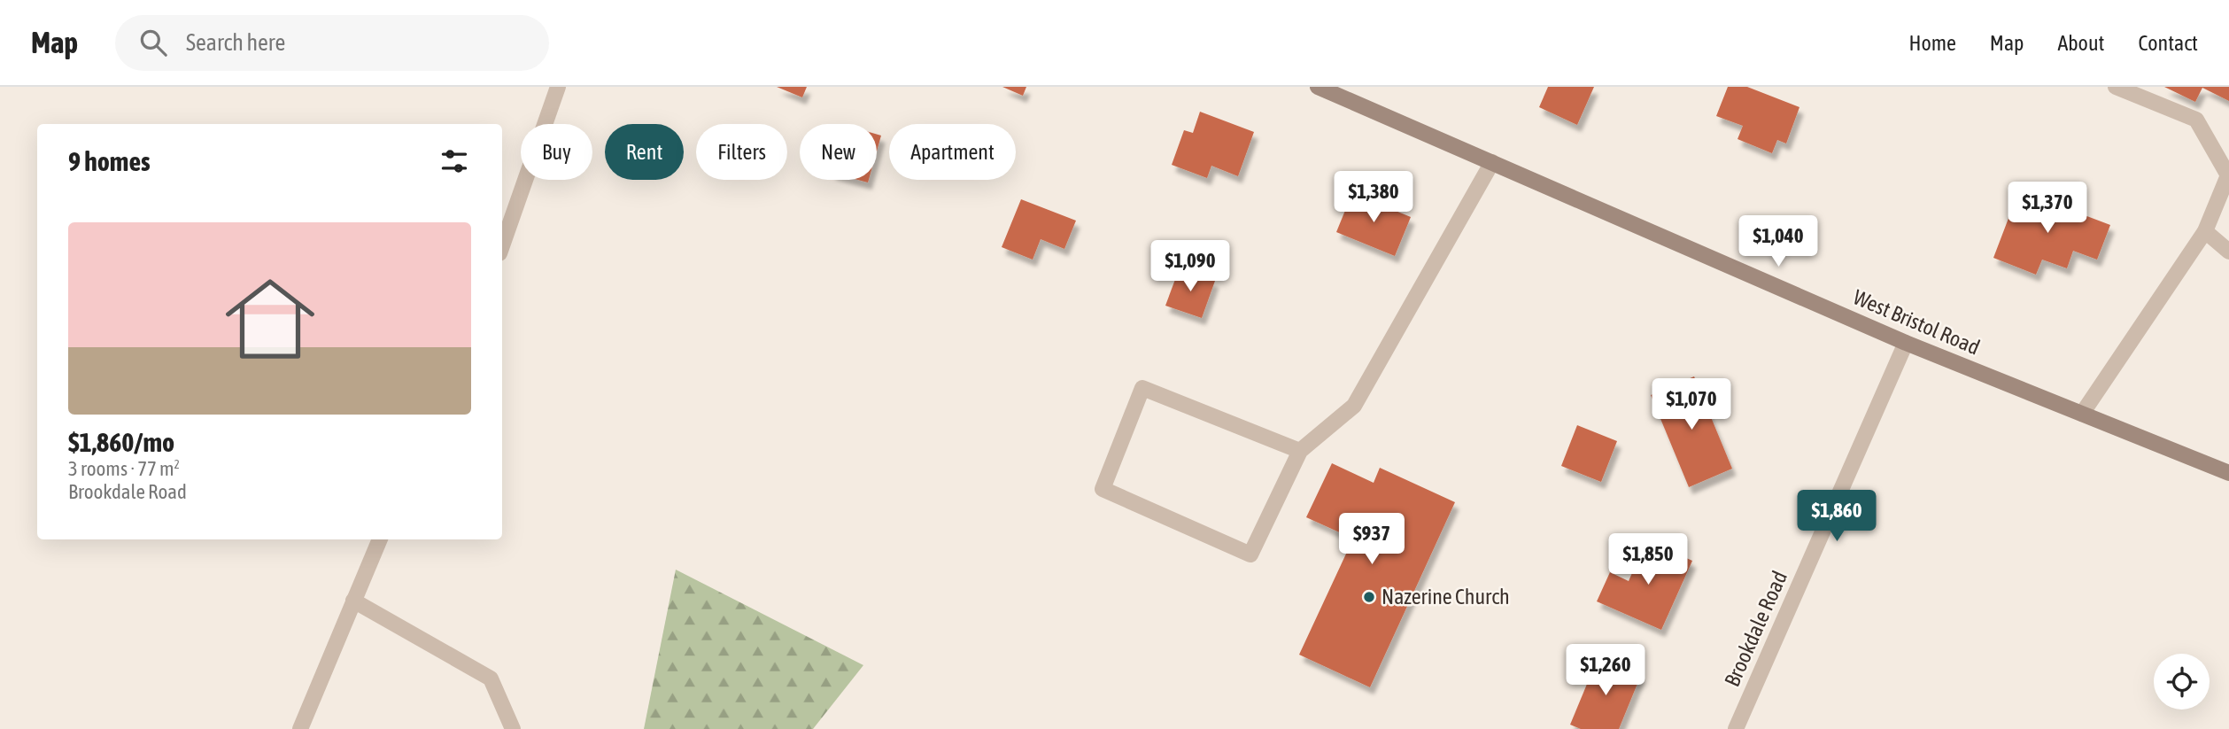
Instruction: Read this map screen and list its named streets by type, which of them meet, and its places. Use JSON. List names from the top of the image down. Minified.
{"streets":{"main road":["West Bristol Road"],"street":["Brookdale Road"]},"crossings":[["West Bristol Road","Brookdale Road"]],"places":["Nazerine Church"],"page":{"header":"Map","search":"Search here","nav":["Home","Map","About","Contact"],"chip":["Buy","Rent","Filters","New","Apartment"],"heading":"9 homes","price":["$1,380","$1,370","$1,040","$1,090","$1,070","$1,860","$937","$1,850","$1,260"],"list":[{"name":"$1,860/mo","note":"3 rooms · 77 m² · Brookdale Road"}]}}
